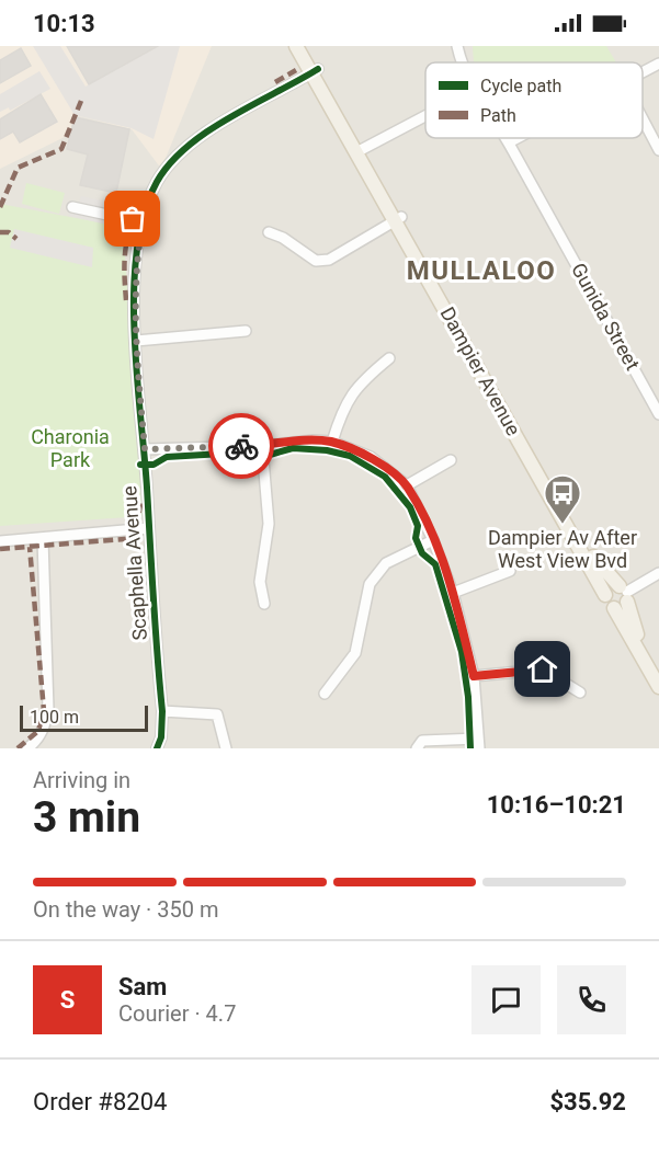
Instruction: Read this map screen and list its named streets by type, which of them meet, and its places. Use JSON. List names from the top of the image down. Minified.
{"streets":{"main road":["Dampier Avenue"],"street":["Gunida Street","Scaphella Avenue"]},"crossings":[["Dampier Avenue","Scaphella Avenue"]],"districts":["MULLALOO"],"parks":["Charonia Park"],"places":{"bus stop":["Dampier Av After West View Bvd"]},"legend":["Cycle path","Path"],"scale_bar":"100 m","page":{"status":"10:13","scale":"100 m","heading":["3 min","Arriving in","10:16–10:21"],"panel":["Sam","Courier · 4.7","Order #8204","$35.92"],"bar":"On the way · 350 m","round":"S"}}
